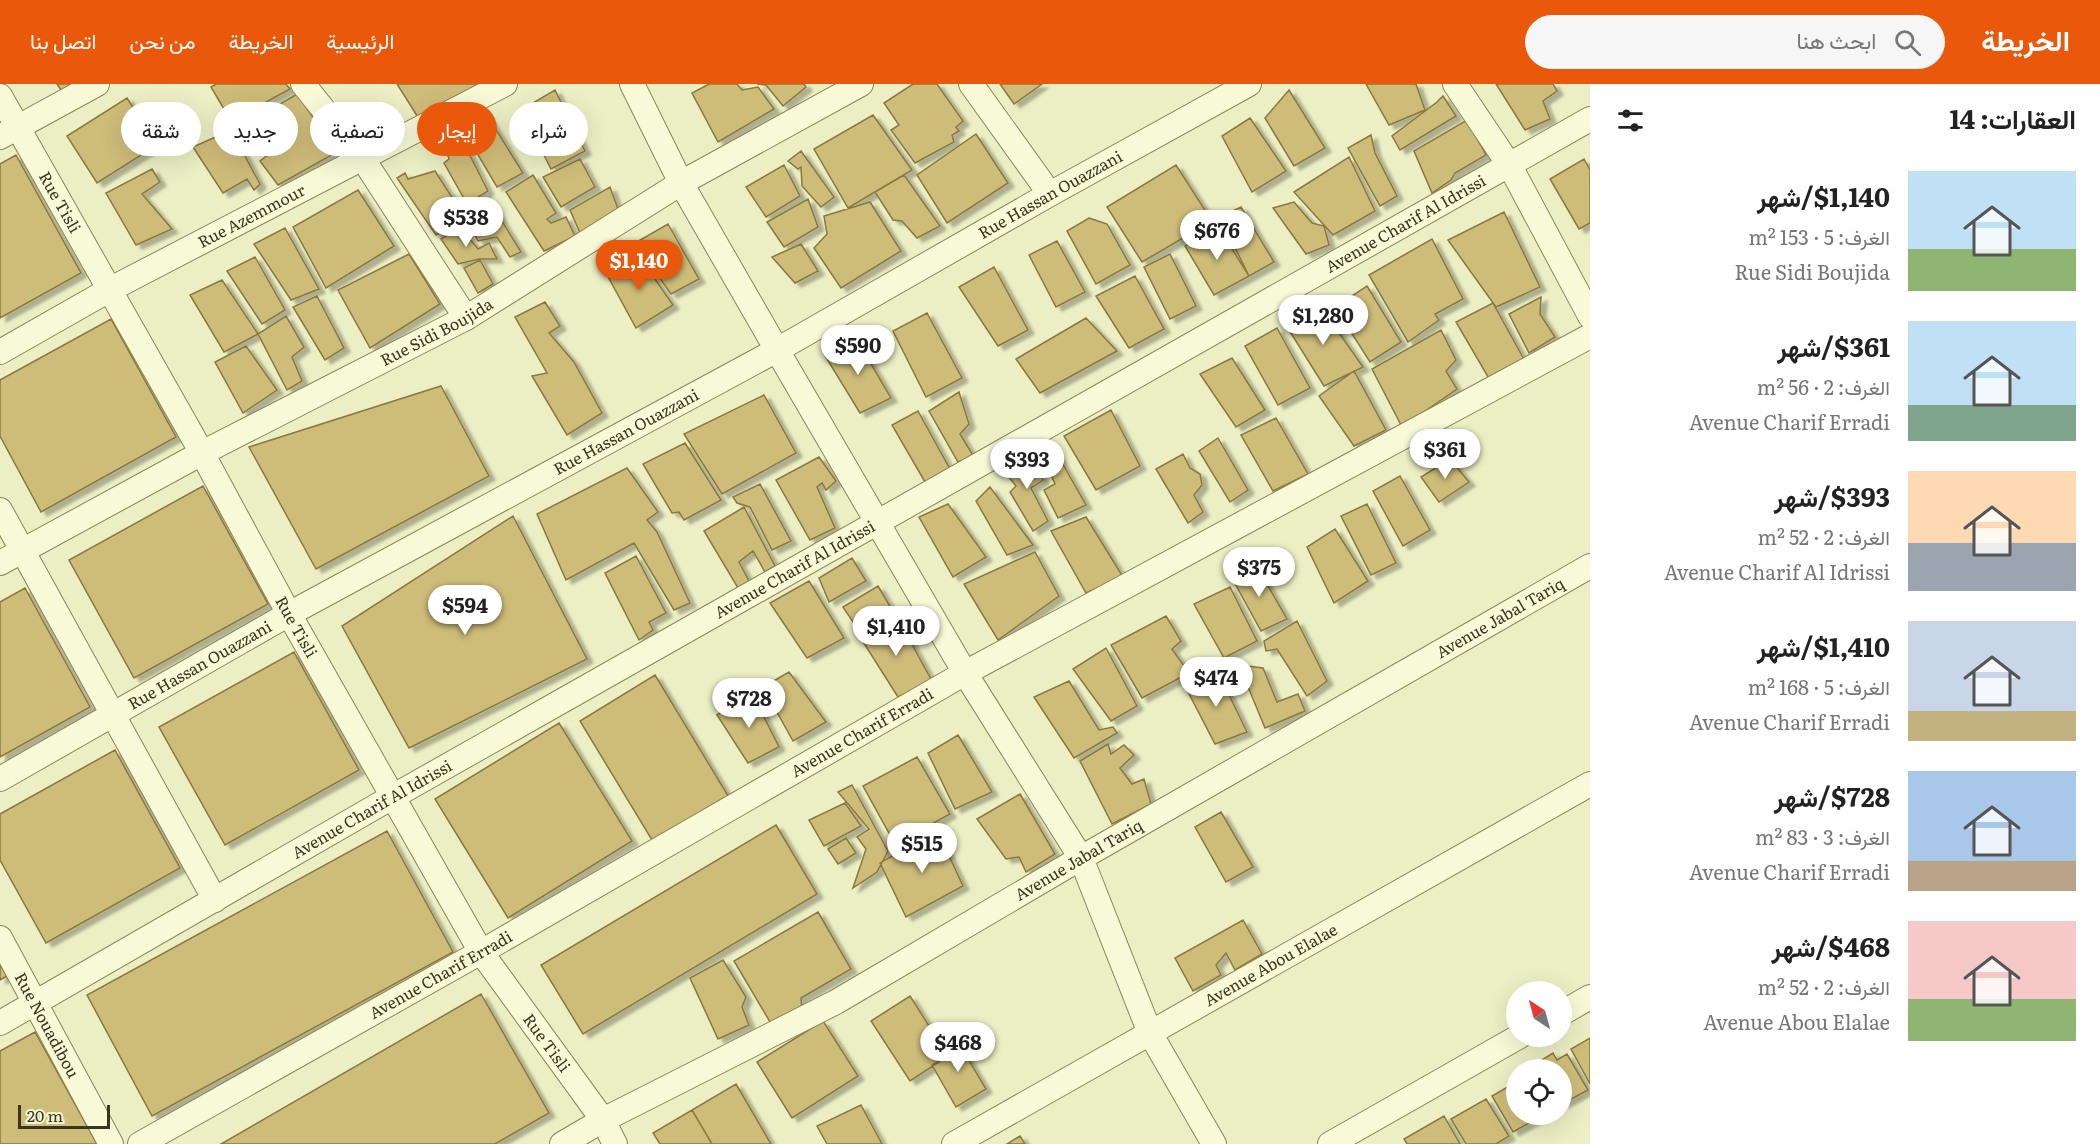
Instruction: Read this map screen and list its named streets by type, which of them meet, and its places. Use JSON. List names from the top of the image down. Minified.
{"streets":{"street":["Rue Hassan Ouazzani","Rue Tisli","Rue Azemmour","Avenue Charif Al Idrissi","Rue Sidi Boujida","Avenue Jabal Tariq","Avenue Charif Erradi","Avenue Abou Elalae","Rue Nouadibou"]},"crossings":[["Rue Hassan Ouazzani","Rue Tisli"],["Rue Tisli","Rue Azemmour"],["Rue Tisli","Avenue Charif Al Idrissi"],["Rue Tisli","Rue Sidi Boujida"],["Rue Tisli","Avenue Jabal Tariq"],["Rue Tisli","Avenue Charif Erradi"],["Avenue Charif Al Idrissi","Rue Nouadibou"]],"scale_bar":"20 m","north":"top left","page":{"header":"الخريطة","search":"ابحث هنا","nav":["الرئيسية","الخريطة","من نحن","اتصل بنا"],"heading":"العقارات: 14","chip":["شراء","إيجار","تصفية","جديد","شقة"],"list":[{"name":"$1,140/شهر","note":"الغرف: 5 · 153 m² · Rue Sidi Boujida"},{"name":"$361/شهر","note":"الغرف: 2 · 56 m² · Avenue Charif Erradi"},{"name":"$393/شهر","note":"الغرف: 2 · 52 m² · Avenue Charif Al Idrissi"},{"name":"$1,410/شهر","note":"الغرف: 5 · 168 m² · Avenue Charif Erradi"},{"name":"$728/شهر","note":"الغرف: 3 · 83 m² · Avenue Charif Erradi"},{"name":"$468/شهر","note":"الغرف: 2 · 52 m² · Avenue Abou Elalae"}],"price":["$538","$676","$1,140","$1,280","$590","$361","$393","$375","$594","$1,410","$474","$728","$515","$468"],"scale":"20 m"}}
